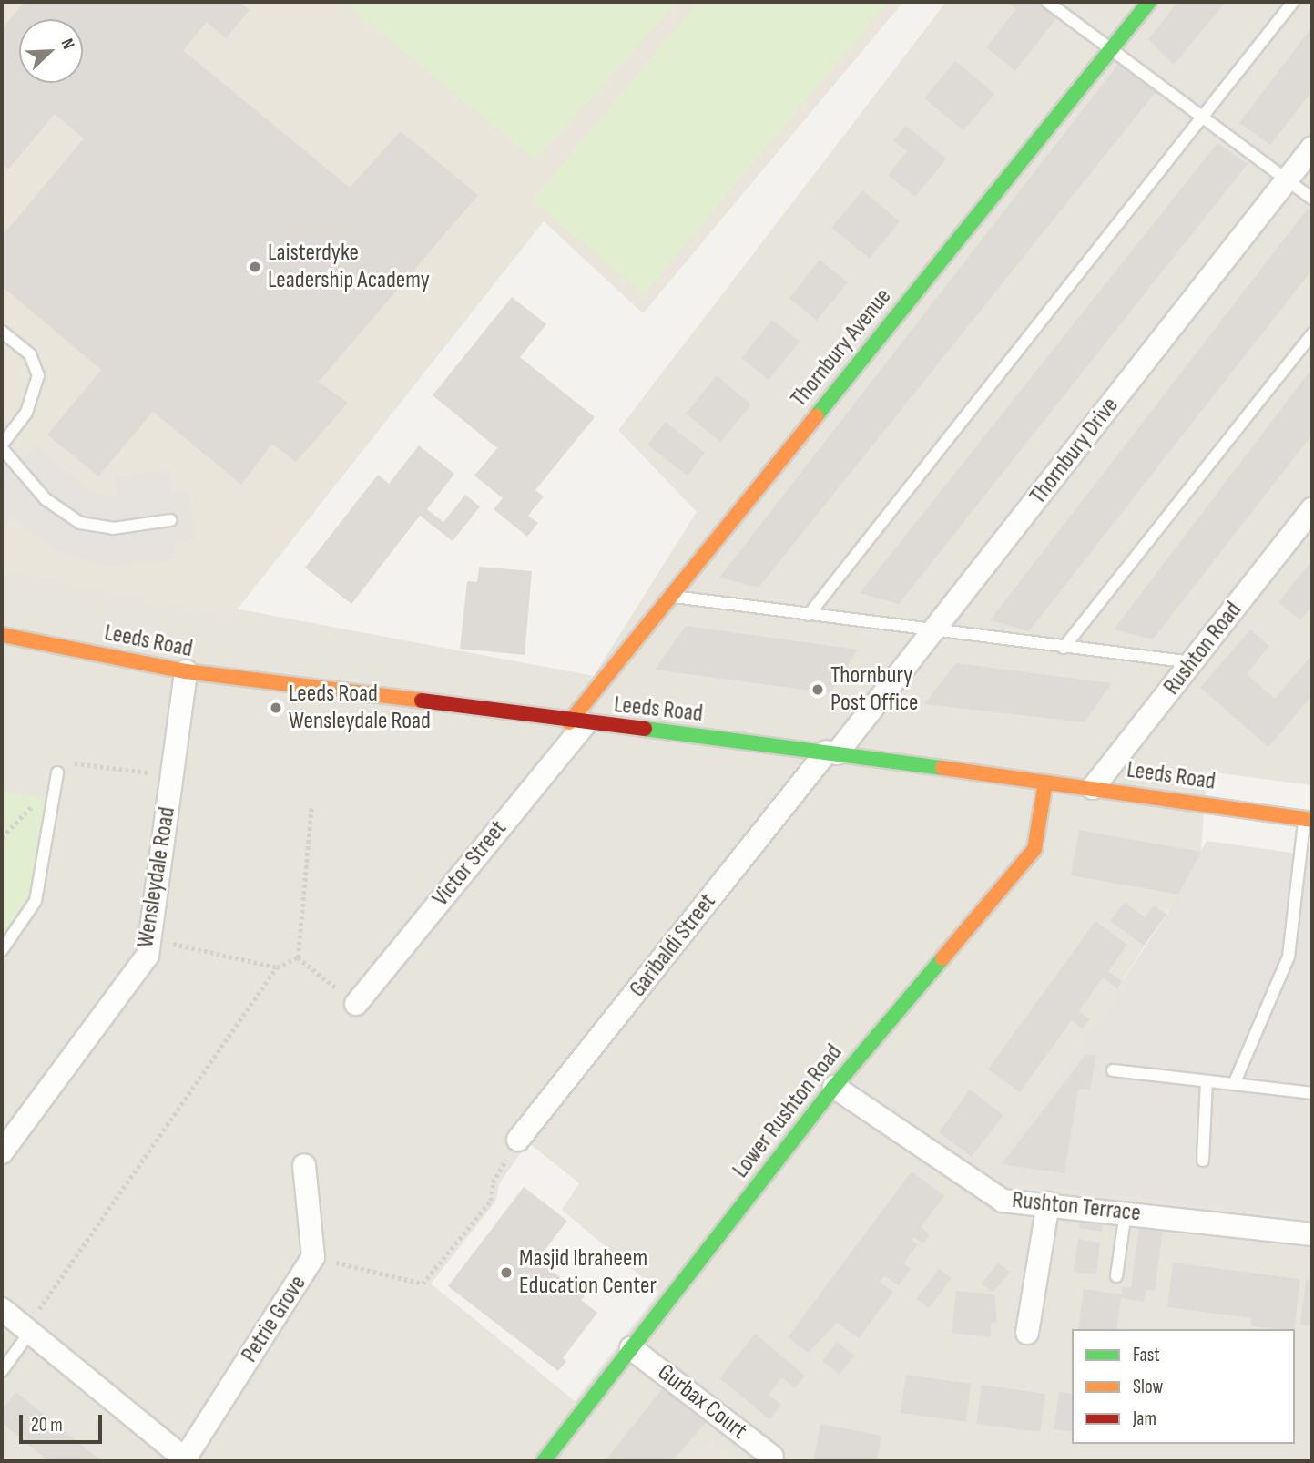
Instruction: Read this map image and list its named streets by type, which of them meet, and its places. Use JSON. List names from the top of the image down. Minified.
{"streets":{"main road":["Thornbury Avenue","Leeds Road","Lower Rushton Road"],"street":["Thornbury Drive","Rushton Road","Victor Street","Wensleydale Road","Garibaldi Street","Rushton Terrace","Petrie Grove","Gurbax Court"]},"crossings":[["Thornbury Avenue","Leeds Road"],["Thornbury Avenue","Victor Street"],["Thornbury Drive","Leeds Road"],["Thornbury Drive","Garibaldi Street"],["Leeds Road","Rushton Road"],["Leeds Road","Victor Street"],["Leeds Road","Wensleydale Road"],["Leeds Road","Garibaldi Street"],["Leeds Road","Lower Rushton Road"],["Lower Rushton Road","Rushton Terrace"],["Lower Rushton Road","Gurbax Court"]],"places":["Laisterdyke Leadership Academy","Thornbury Post Office","Leeds Road Wensleydale Road","Masjid Ibraheem Education Center"],"legend":["Fast","Slow","Jam"],"scale_bar":"20 m","north":"top right"}
